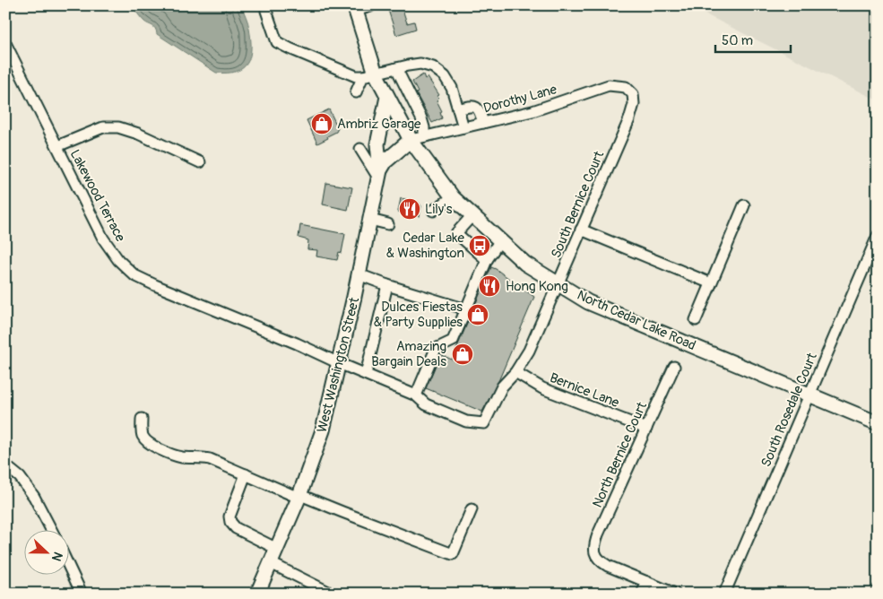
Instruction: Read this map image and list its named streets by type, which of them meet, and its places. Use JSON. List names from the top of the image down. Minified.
{"streets":{"main road":["North Cedar Lake Road","West Washington Street"],"street":["Dorothy Lane","Lakewood Terrace","South Bernice Court","Bernice Lane","South Rosedale Court","North Bernice Court"]},"crossings":[["Dorothy Lane","South Bernice Court"],["Dorothy Lane","North Cedar Lake Road"],["Dorothy Lane","West Washington Street"],["Lakewood Terrace","South Bernice Court"],["Lakewood Terrace","West Washington Street"],["South Bernice Court","North Cedar Lake Road"],["South Bernice Court","Bernice Lane"],["North Cedar Lake Road","West Washington Street"],["North Cedar Lake Road","South Rosedale Court"],["Bernice Lane","North Bernice Court"]],"places":{"shop":["Ambriz Garage","Dulces Fiestas & Party Supplies","Amazing Bargain Deals"],"restaurant":["Lily's","Hong Kong"],"bus stop":["Cedar Lake & Washington"]},"scale_bar":"50 m","north":"right"}
